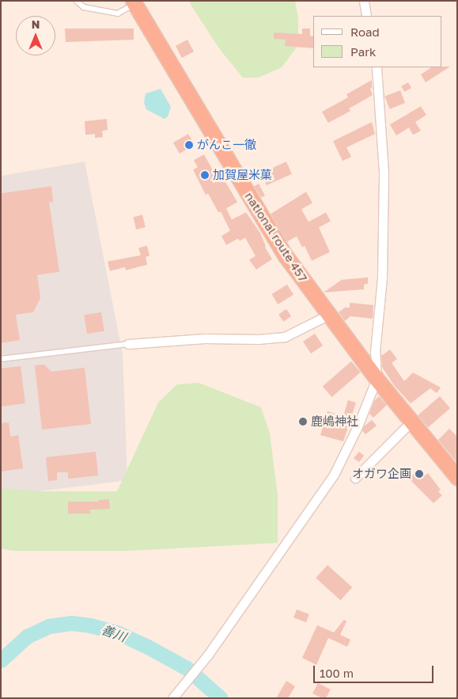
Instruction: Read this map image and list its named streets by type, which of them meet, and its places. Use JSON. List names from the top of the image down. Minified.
{"streets":{"highway":["national route 457"]},"water":["善川"],"places":["がんこ一徹","加賀屋米菓","鹿嶋神社","オガワ企画"],"legend":["Road","Park"],"scale_bar":"100 m","north":"top"}
